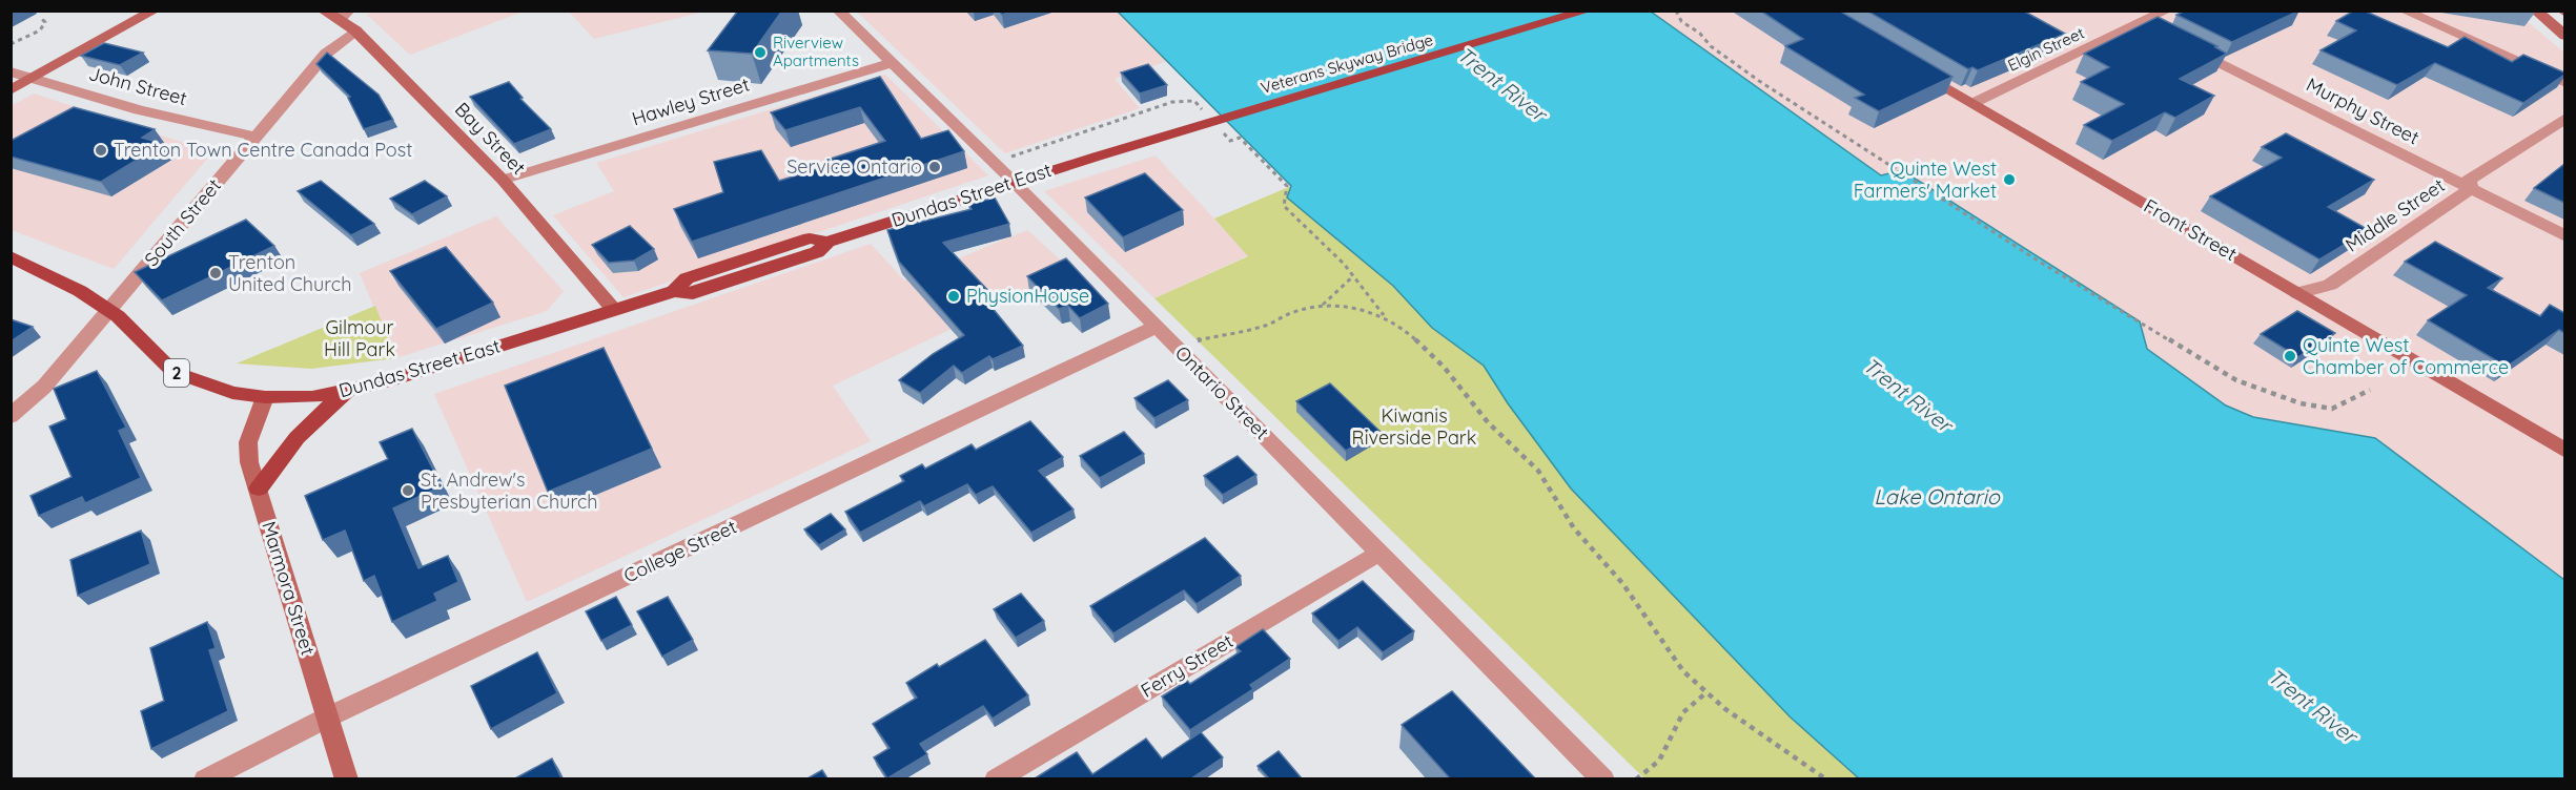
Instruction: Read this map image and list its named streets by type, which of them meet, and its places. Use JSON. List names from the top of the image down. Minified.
{"streets":{"main road":["Veterans Skyway Bridge","Dundas Street East","2"],"street":["Elgin Street","John Street","Hawley Street","Murphy Street","Bay Street","Middle Street","South Street","Front Street","Ontario Street","College Street","Marmora Street","Ferry Street"]},"crossings":[["Elgin Street","Front Street"],["Veterans Skyway Bridge","Dundas Street East"],["John Street","South Street"],["Hawley Street","Bay Street"],["Hawley Street","Ontario Street"],["Murphy Street","Middle Street"],["Bay Street","Dundas Street East"],["Bay Street","South Street"],["Dundas Street East","South Street"],["Dundas Street East","Ontario Street"],["Dundas Street East","Marmora Street"],["Middle Street","Front Street"],["Ontario Street","College Street"],["Ontario Street","Ferry Street"],["College Street","Marmora Street"]],"water":["Trent River","Lake Ontario"],"parks":["Gilmour Hill Park","Kiwanis Riverside Park"],"places":["Riverview Apartments","Trenton Town Centre Canada Post","Service Ontario","Quinte West Farmers' Market","Trenton United Church","PhysionHouse","Quinte West Chamber of Commerce","St. Andrew's Presbyterian Church"]}
